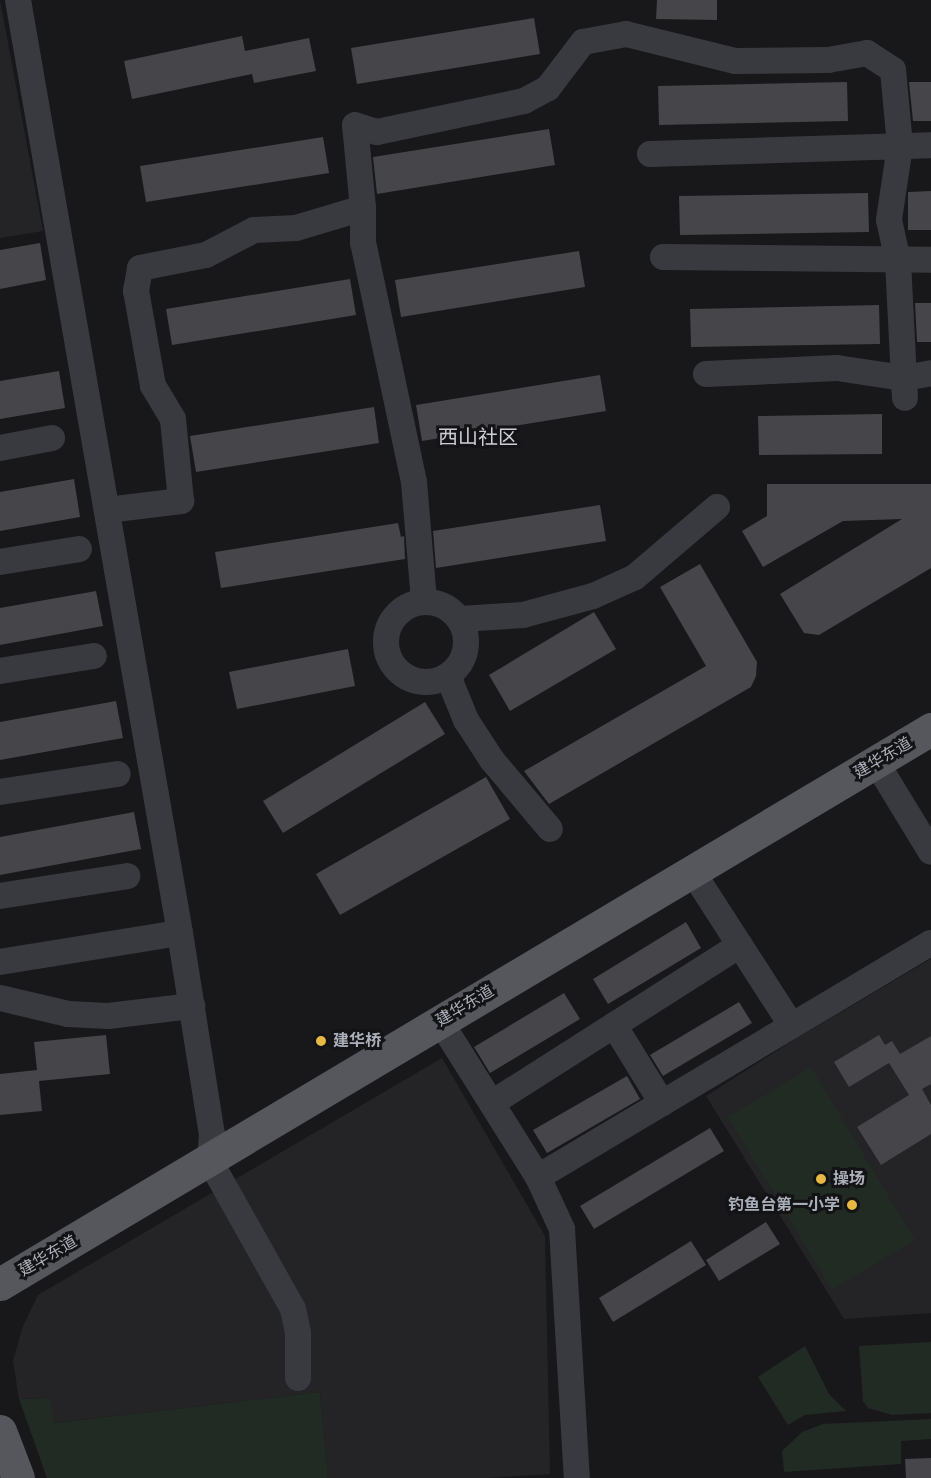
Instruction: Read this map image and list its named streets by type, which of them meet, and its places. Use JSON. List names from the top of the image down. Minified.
{"streets":{"main road":["建华东道"]},"districts":["西山社区"],"places":["建华桥","操场","钓鱼台第一小学"]}
